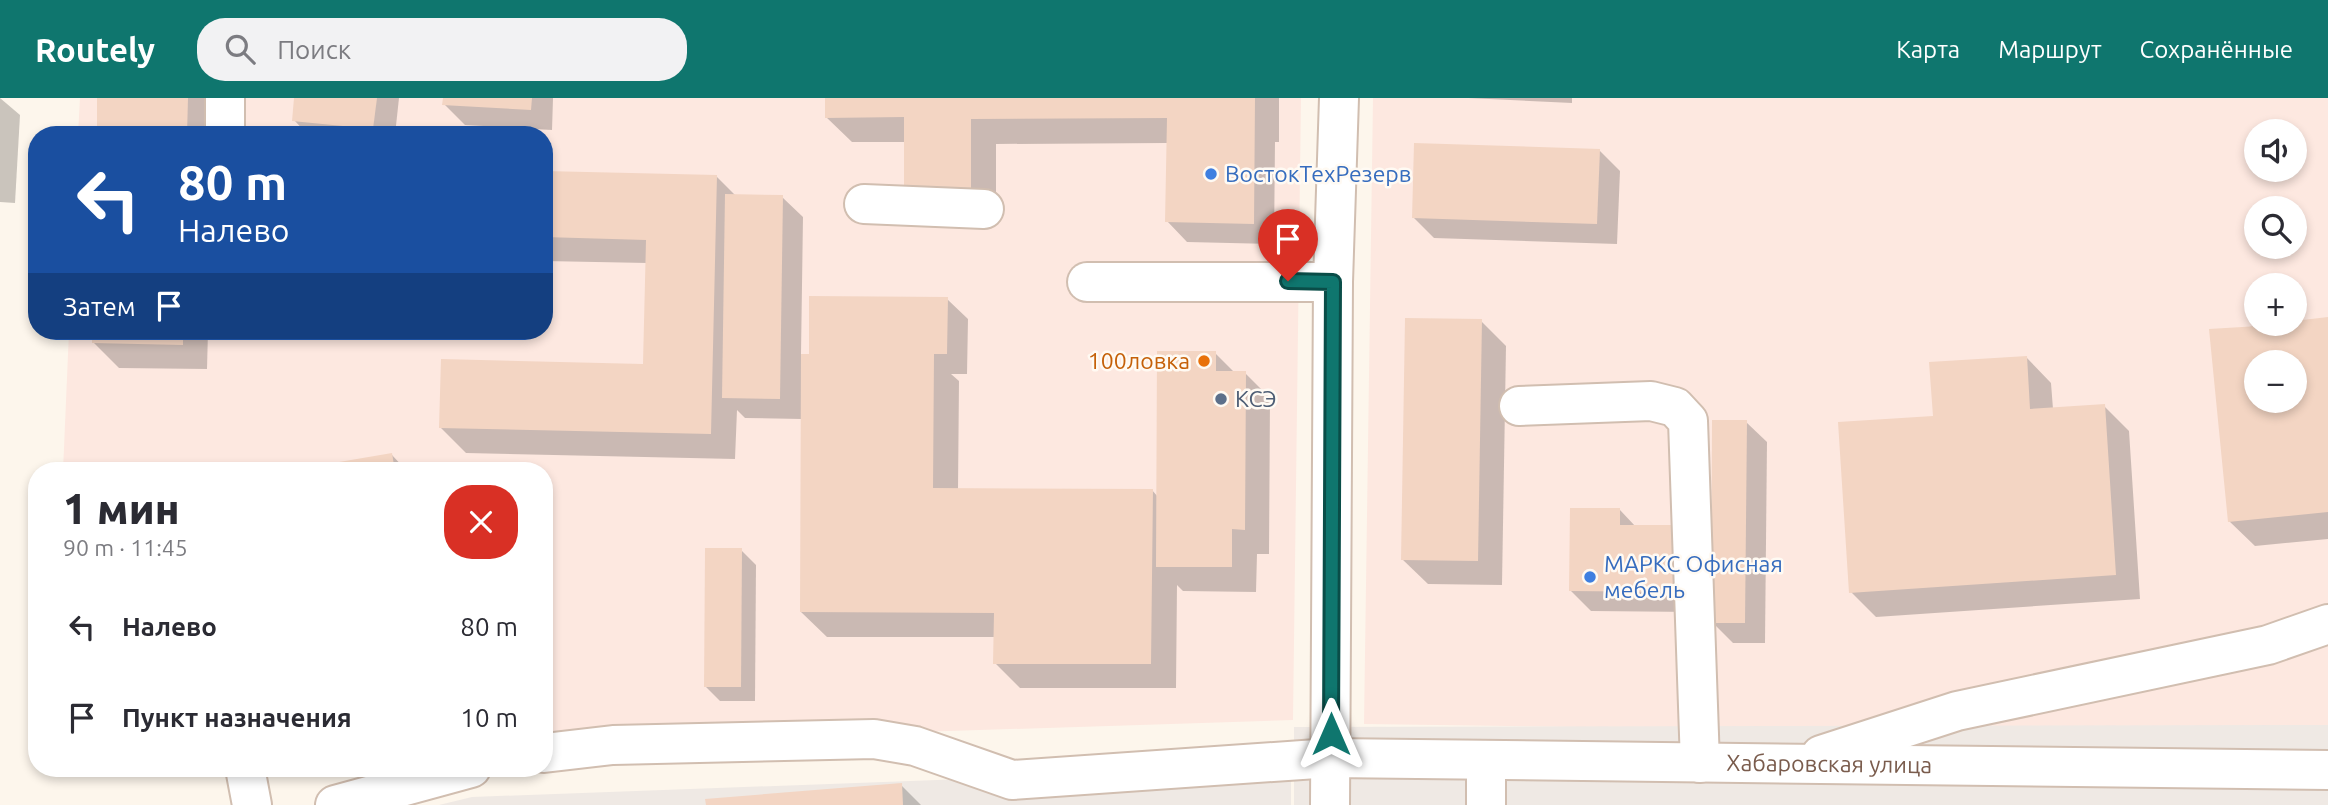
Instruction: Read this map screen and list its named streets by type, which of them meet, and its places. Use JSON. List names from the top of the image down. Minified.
{"streets":{"street":["Хабаровская улица"]},"places":["ВостокТехРезерв","100ловка","КСЭ","МАРКС Офисная мебель"],"page":{"header":"Routely","search":"Поиск","nav":["Карта","Маршрут","Сохранённые"],"map_buttons":["+","−"],"turn":["80 m","Налево"],"then":"Затем","heading":["1 мин","90 m · 11:45"],"list":[{"name":"Налево","value":"80 m"},{"name":"Пункт назначения","value":"10 m"}]}}
